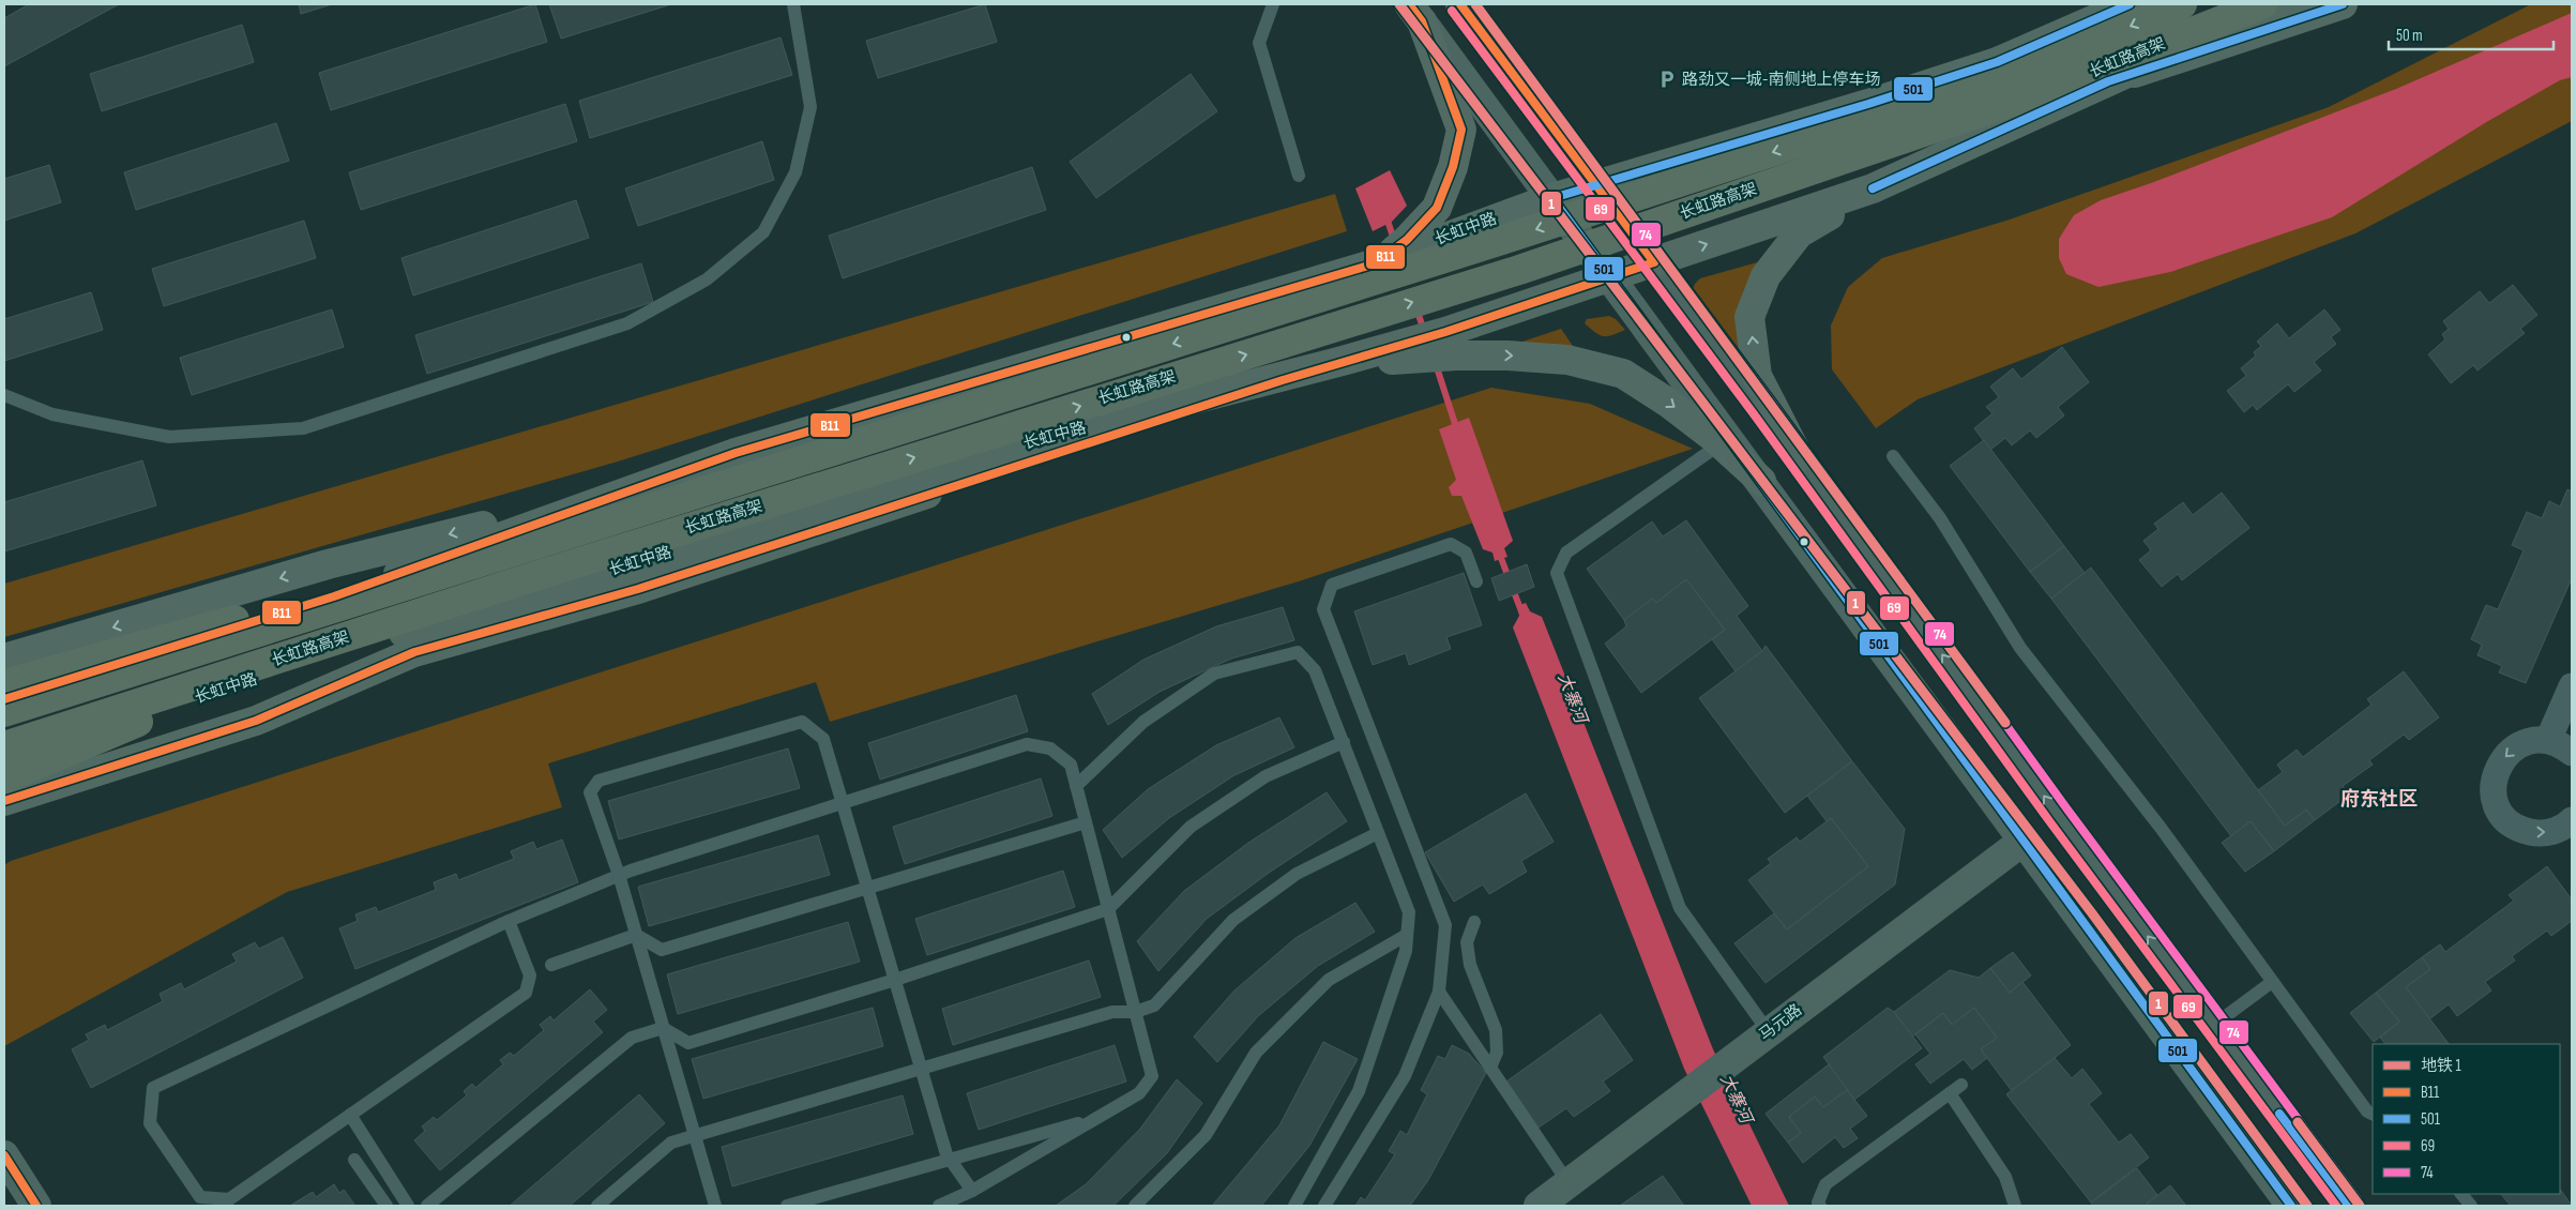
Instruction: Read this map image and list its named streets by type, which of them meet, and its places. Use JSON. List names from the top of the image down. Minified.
{"streets":{"highway":["长虹路高架"],"main road":["长虹中路","马元路"]},"districts":["府东社区"],"water":["大寨河"],"places":{"parking":["路劲又一城-南侧地上停车场"]},"lines":["metro line 1","transit line B11","transit line 501","transit line 74","transit line 69"],"legend":["地铁 1","B11","501","69","74"],"scale_bar":"50 m"}
